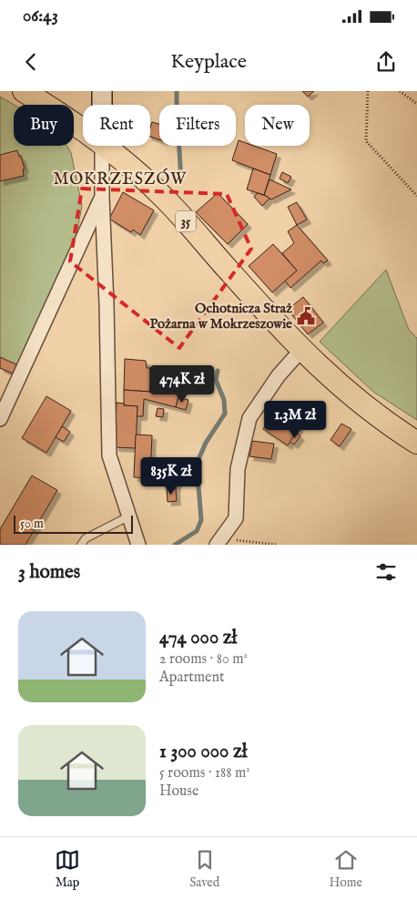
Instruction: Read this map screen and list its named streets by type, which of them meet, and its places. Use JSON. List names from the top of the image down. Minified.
{"streets":{"main road":["35"]},"districts":["MOKRZESZÓW"],"places":{"public building":["Ochotnicza Straż Pożarna w Mokrzeszowie"]},"scale_bar":"50 m","page":{"status":"06:43","header":"Keyplace","chip":["Buy","Rent","Filters","New"],"price":["474K zł","1.3M zł","835K zł"],"scale":"50 m","heading":"3 homes","list":[{"name":"474 000 zł","note":"2 rooms · 80 m² · Apartment"},{"name":"1 300 000 zł","note":"5 rooms · 188 m² · House"}],"tabs":["Map","Saved","Home"]}}
